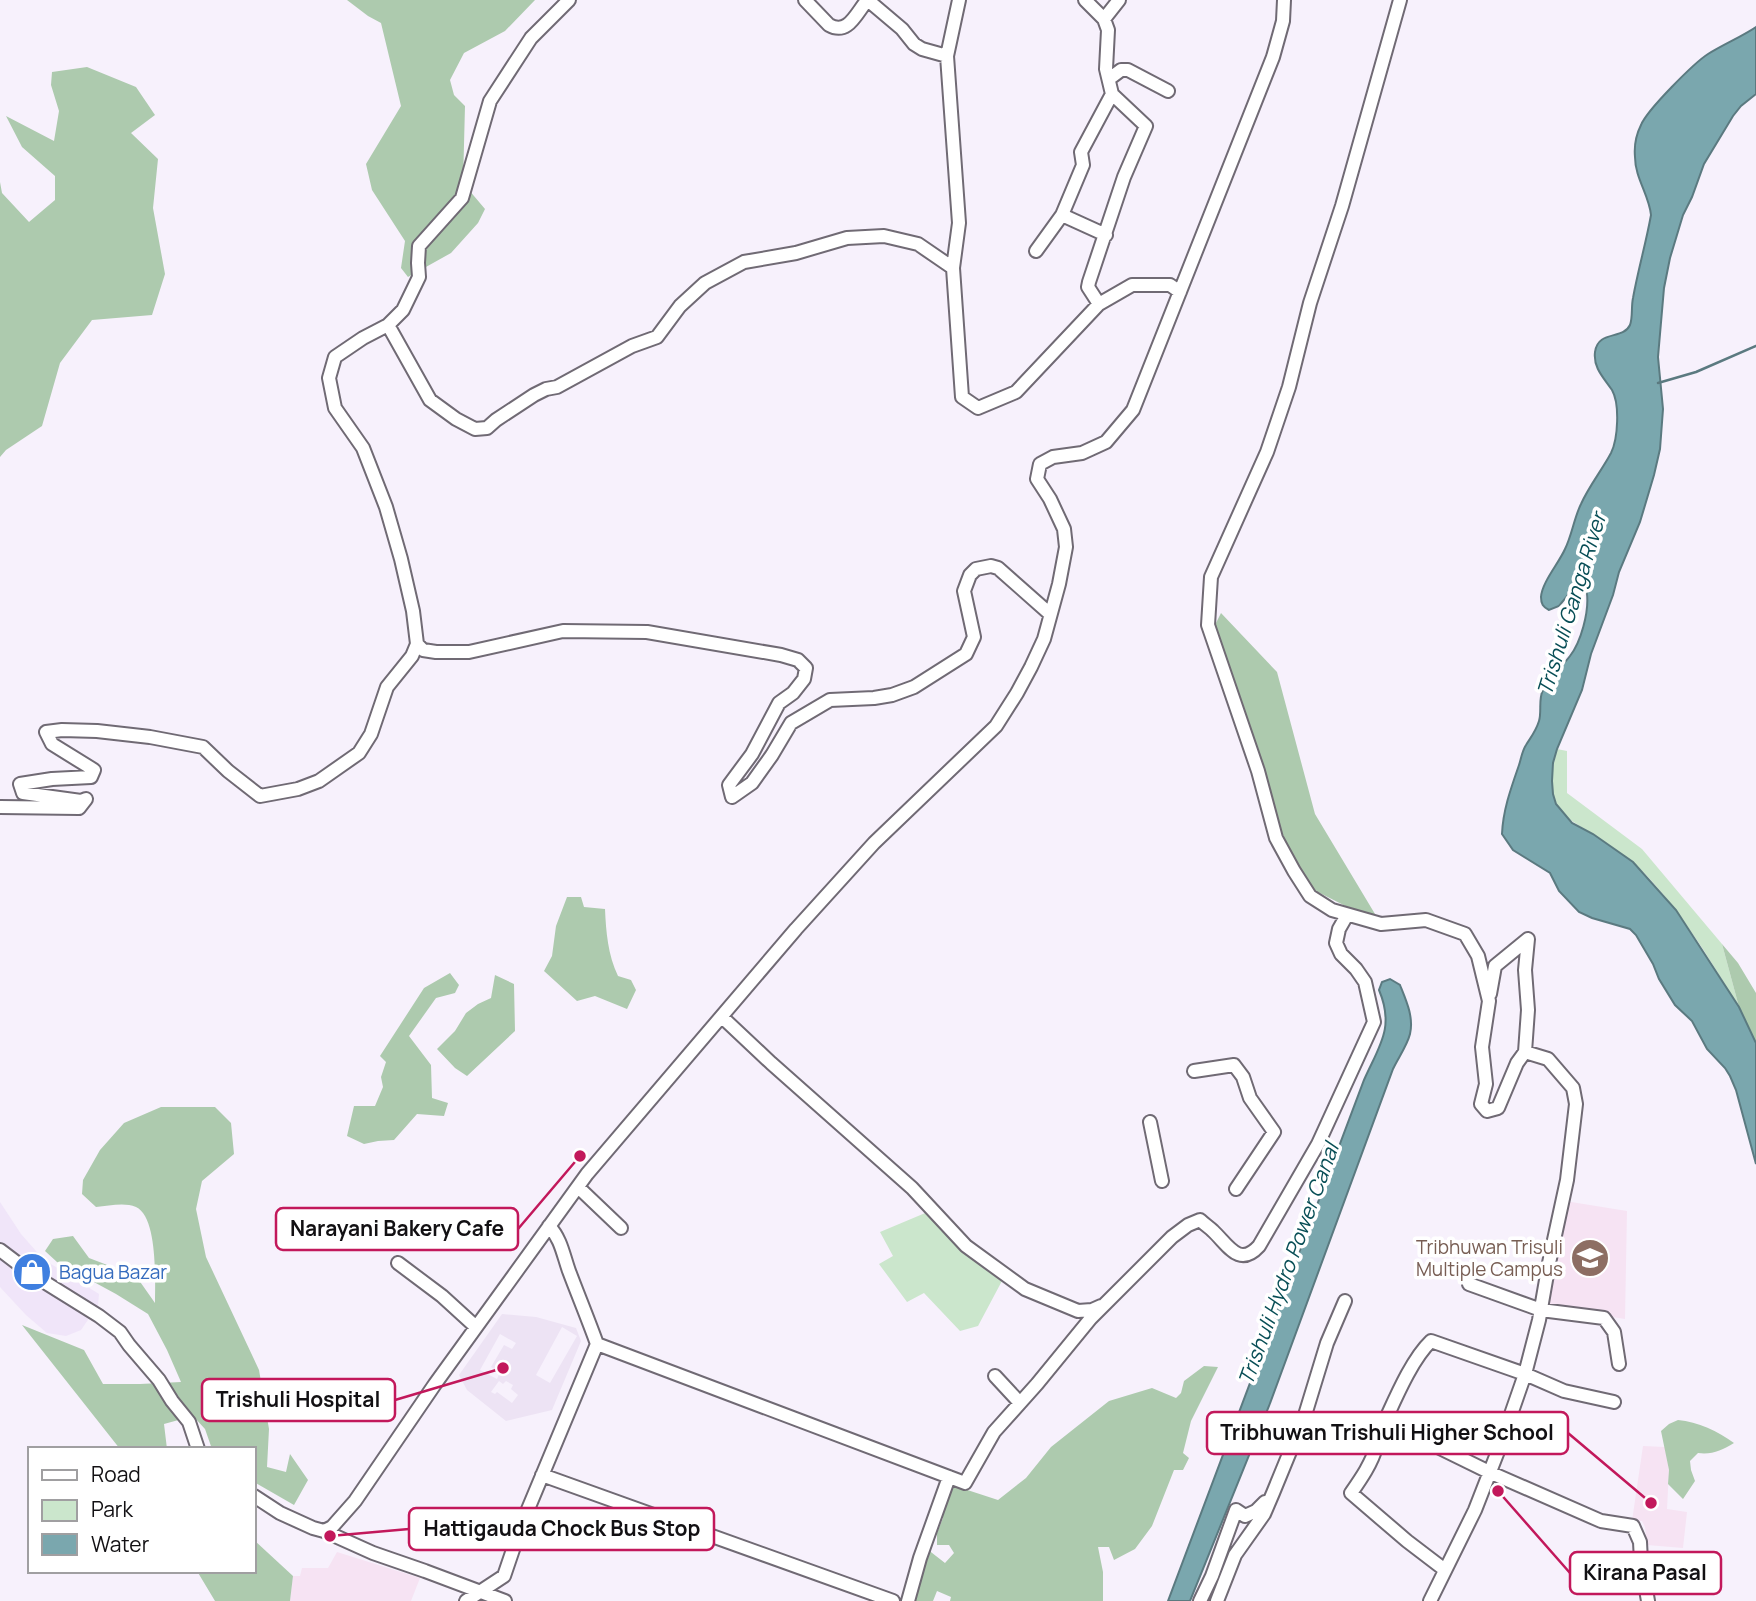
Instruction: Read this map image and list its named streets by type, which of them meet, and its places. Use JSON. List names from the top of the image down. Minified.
{"water":["Trishuli Ganga River","Trishuli Hydro Power Canal"],"places":{"other":["Narayani Bakery Cafe","Trishuli Hospital","Kirana Pasal","Tribhuwan Trishuli Higher School","Hattigauda Chock Bus Stop"],"school or university":["Tribhuwan Trisuli Multiple Campus"],"shop":["Bagua Bazar"]},"legend":["Road","Park","Water"]}
